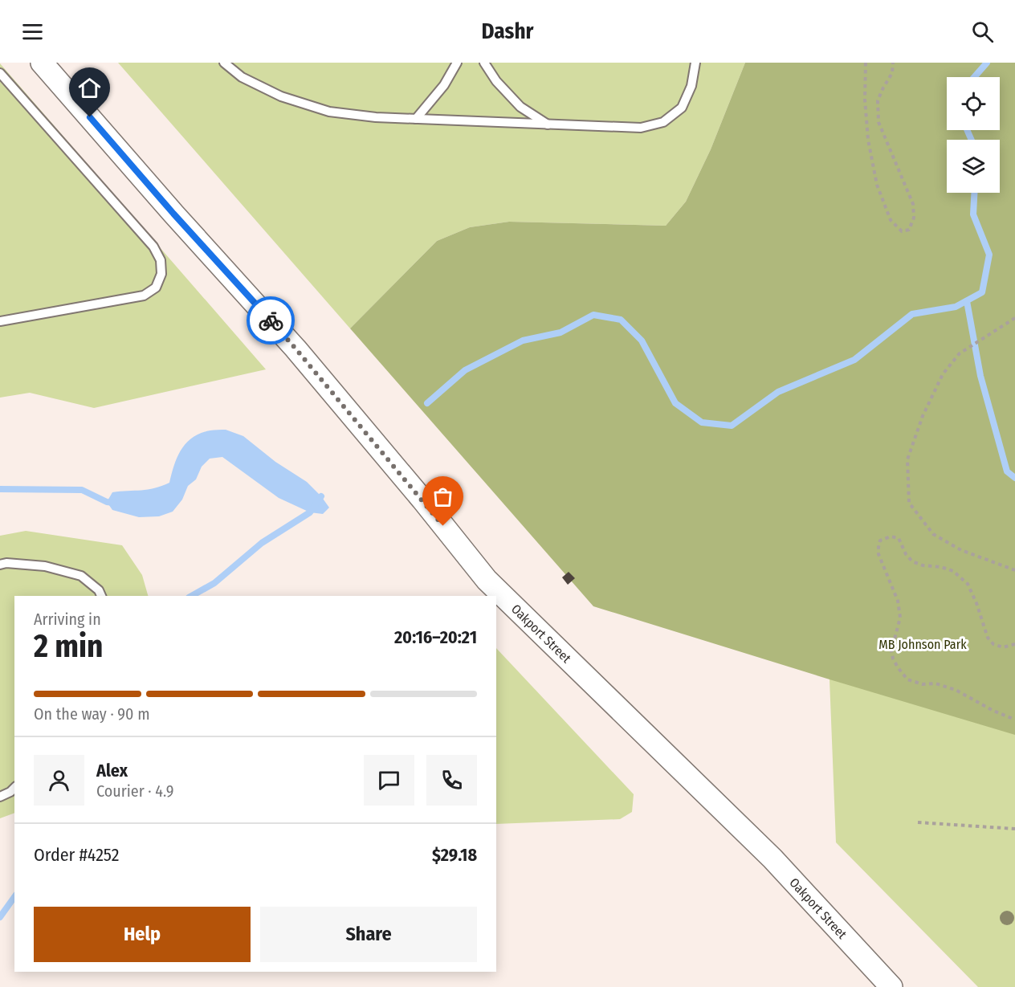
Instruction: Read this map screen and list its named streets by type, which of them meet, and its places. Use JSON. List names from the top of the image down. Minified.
{"streets":{"street":["Oakport Street"]},"parks":["MB Johnson Park"],"page":{"header":"Dashr","heading":["2 min","Arriving in","20:16–20:21"],"panel":["Alex","Courier · 4.9","Order #4252","$29.18"],"bar":"On the way · 90 m","buttons":["Help","Share"]}}
